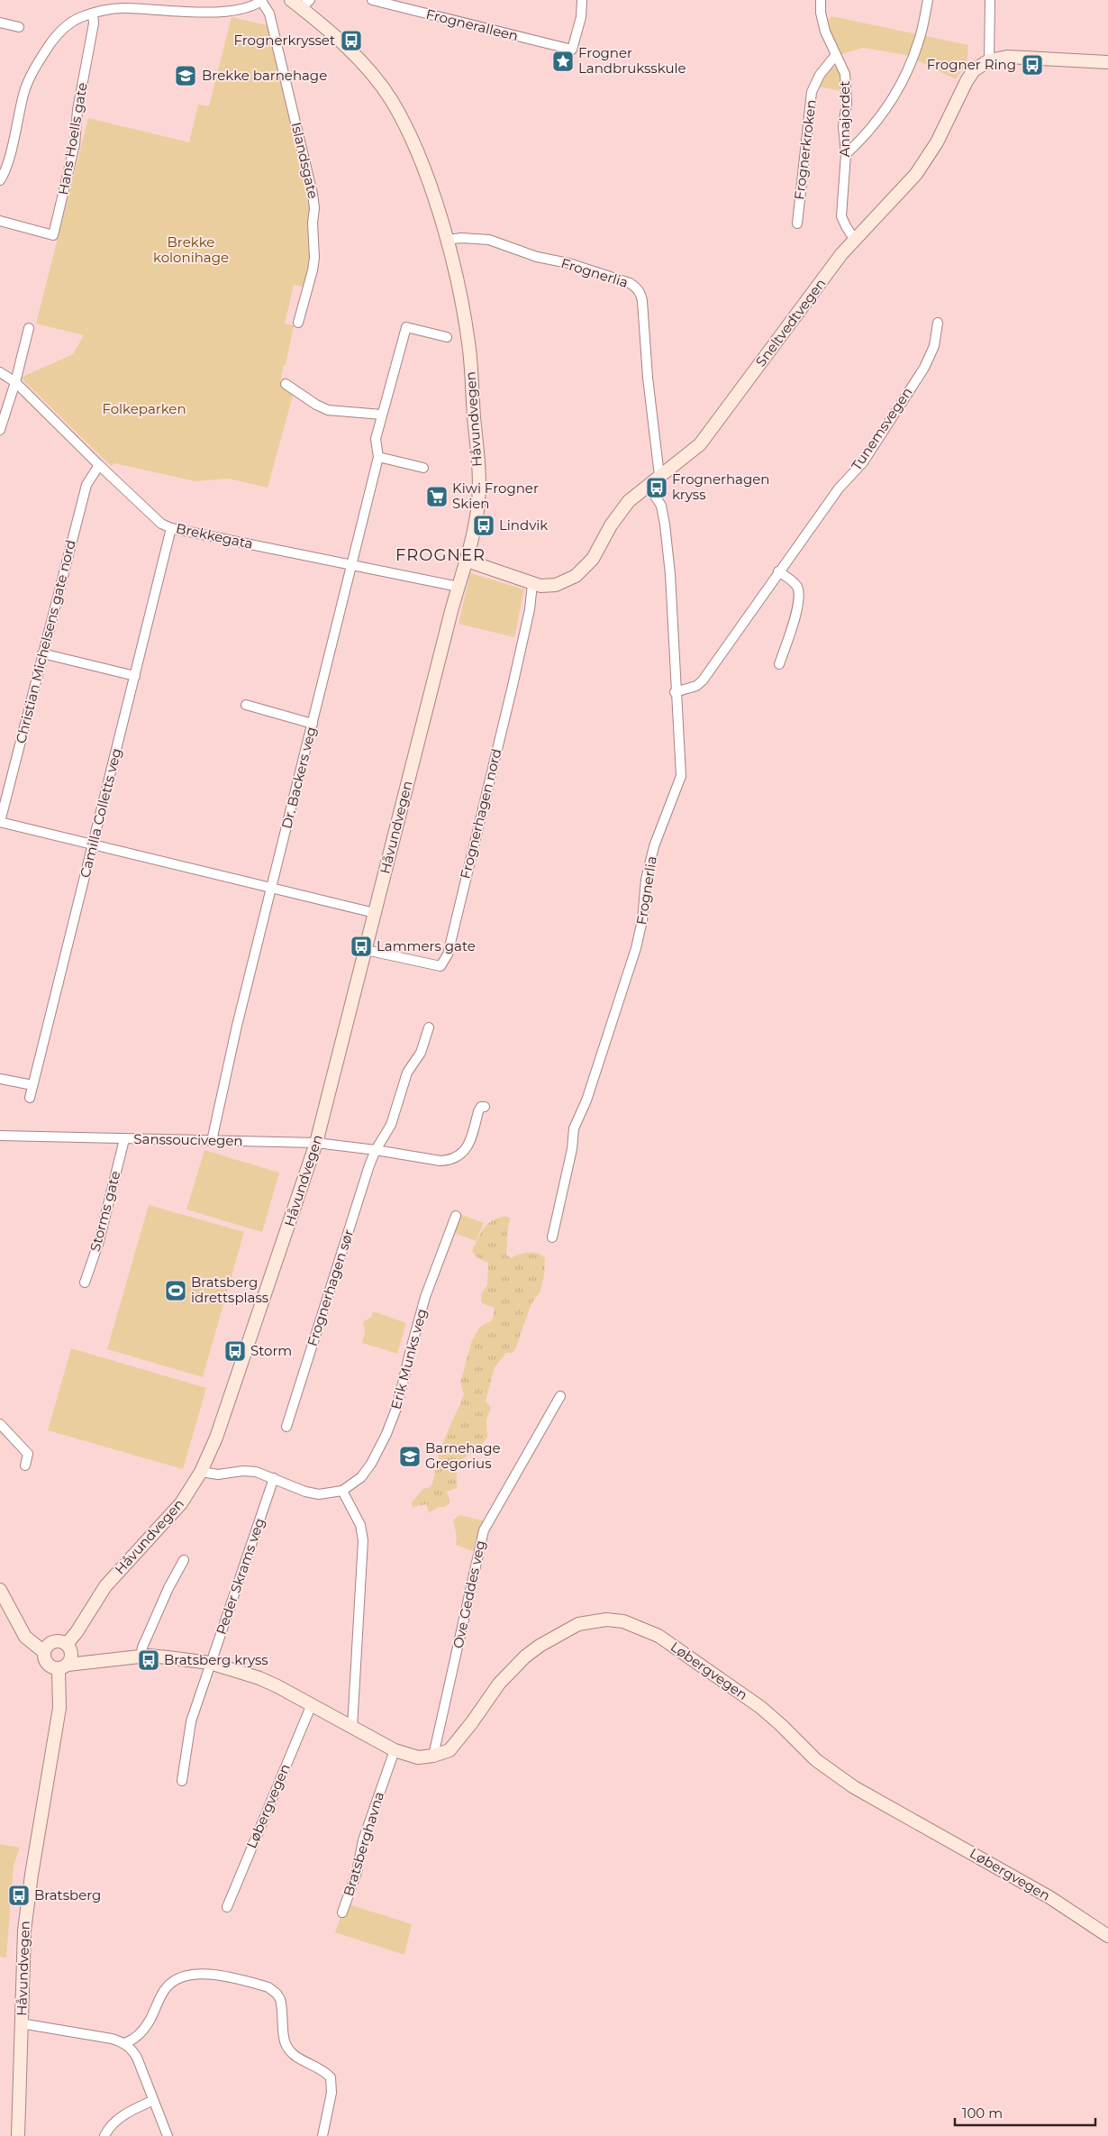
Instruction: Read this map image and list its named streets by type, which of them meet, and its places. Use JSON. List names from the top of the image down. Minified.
{"streets":{"main road":["Sneltvedtvegen","Håvundvegen","Løbergvegen"],"street":["Frogneralleen","Annajordet","Hans Hoells gate","Frognerkroken","Islandsgate","Frognerlia","Tunemsvegen","Brekkegata","Christian Michelsens gate nord","Dr. Backers veg","Camilla Colletts veg","Frognerhagen nord","Sanssoucivegen","Storms gate","Frognerhagen sør","Erik Munks veg","Peder Skrams veg","Ove Geddes veg","Bratsberghavna"]},"crossings":[["Annajordet","Frognerkroken"],["Annajordet","Sneltvedtvegen"],["Frognerlia","Sneltvedtvegen"],["Frognerlia","Håvundvegen"],["Frognerlia","Tunemsvegen"],["Sneltvedtvegen","Håvundvegen"],["Sneltvedtvegen","Frognerhagen nord"],["Håvundvegen","Brekkegata"],["Håvundvegen","Frognerhagen nord"],["Håvundvegen","Sanssoucivegen"],["Håvundvegen","Erik Munks veg"],["Håvundvegen","Løbergvegen"],["Brekkegata","Christian Michelsens gate nord"],["Brekkegata","Dr. Backers veg"],["Brekkegata","Camilla Colletts veg"],["Dr. Backers veg","Sanssoucivegen"],["Sanssoucivegen","Storms gate"],["Sanssoucivegen","Frognerhagen sør"],["Erik Munks veg","Peder Skrams veg"],["Peder Skrams veg","Løbergvegen"],["Ove Geddes veg","Løbergvegen"],["Løbergvegen","Bratsberghavna"]],"districts":["FROGNER"],"parks":["Brekke kolonihage","Folkeparken"],"places":{"bus stop":["Frognerkrysset","Frogner Ring","Frognerhagen kryss","Lindvik","Lammers gate","Storm","Bratsberg kryss","Bratsberg"],"place":["Frogner Landbruksskule"],"school or university":["Brekke barnehage","Barnehage Gregorius"],"supermarket":["Kiwi Frogner Skien"],"sports":["Bratsberg idrettsplass"]},"scale_bar":"100 m"}
